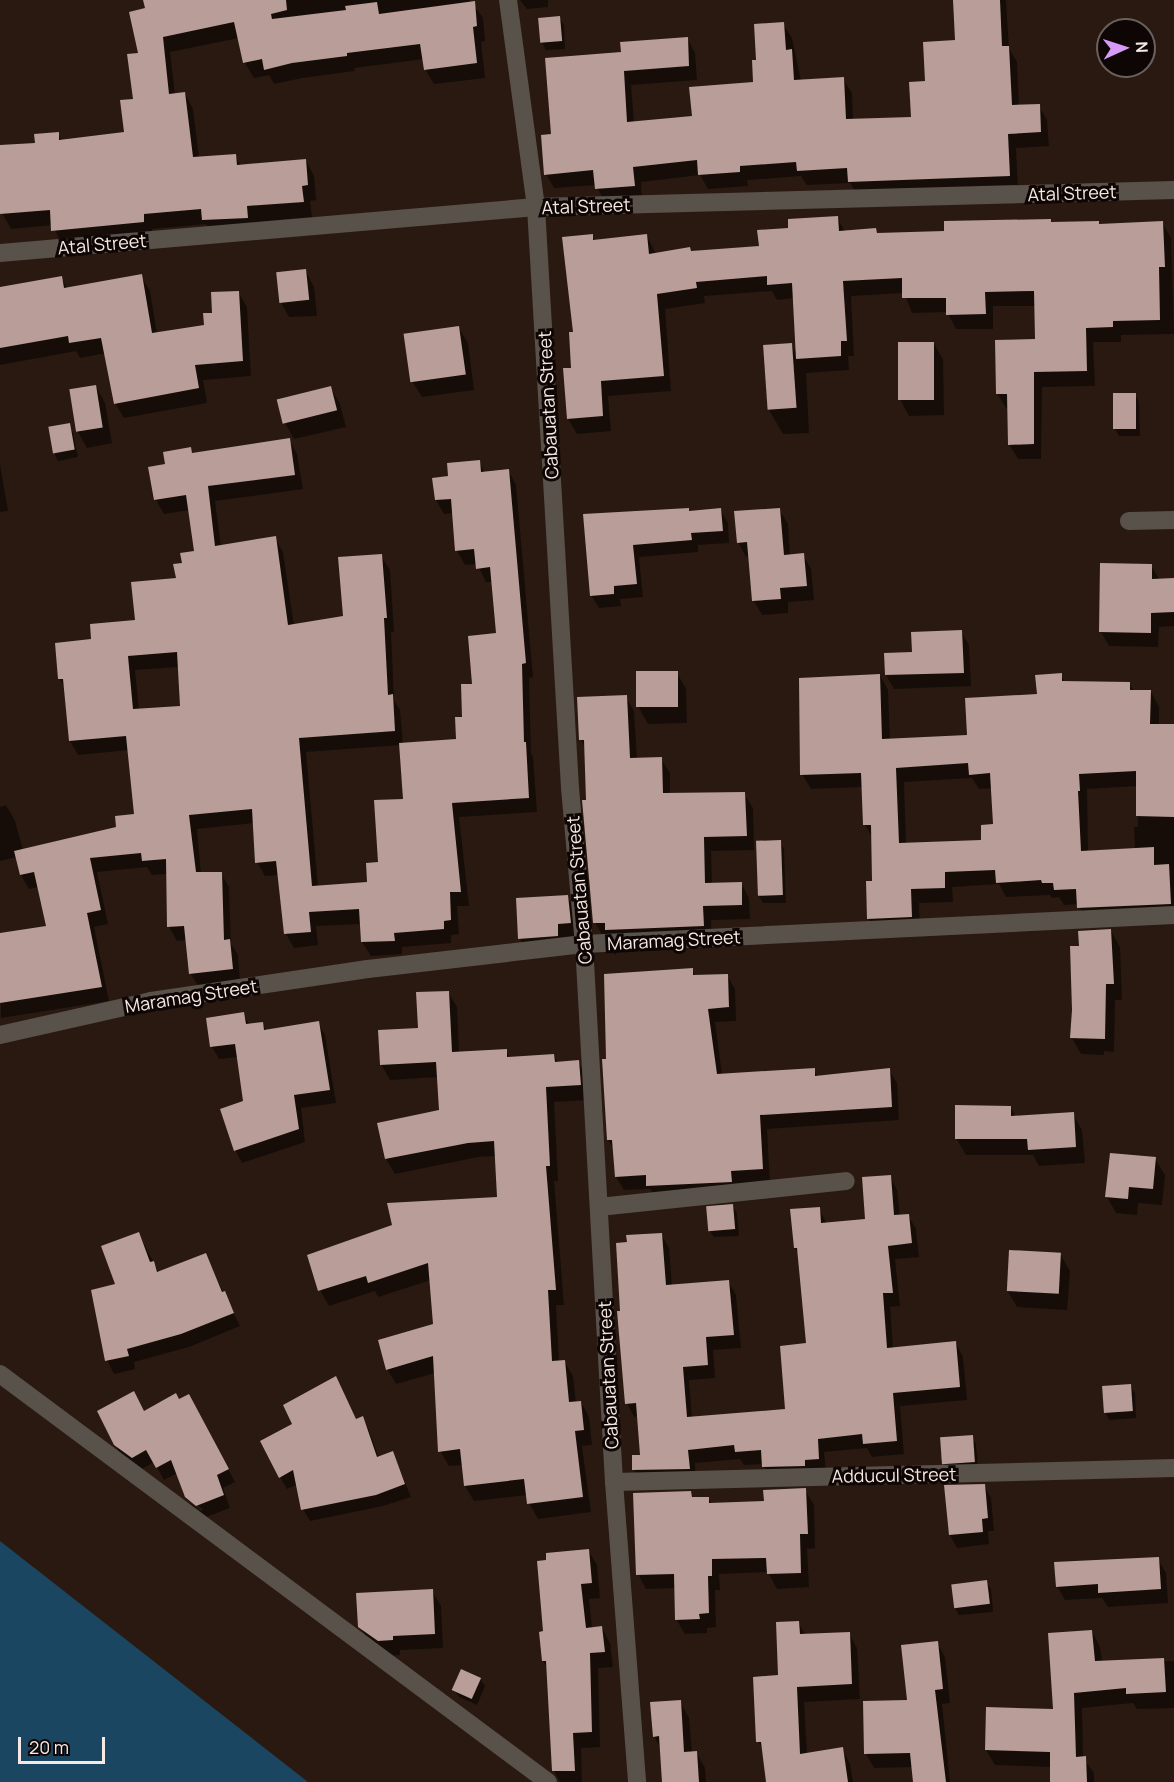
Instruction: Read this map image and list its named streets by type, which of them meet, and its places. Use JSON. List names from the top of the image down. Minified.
{"streets":{"street":["Atal Street","Cabauatan Street","Maramag Street","Adducul Street"]},"crossings":[["Atal Street","Cabauatan Street"],["Cabauatan Street","Maramag Street"],["Cabauatan Street","Adducul Street"]],"scale_bar":"20 m","north":"right"}
